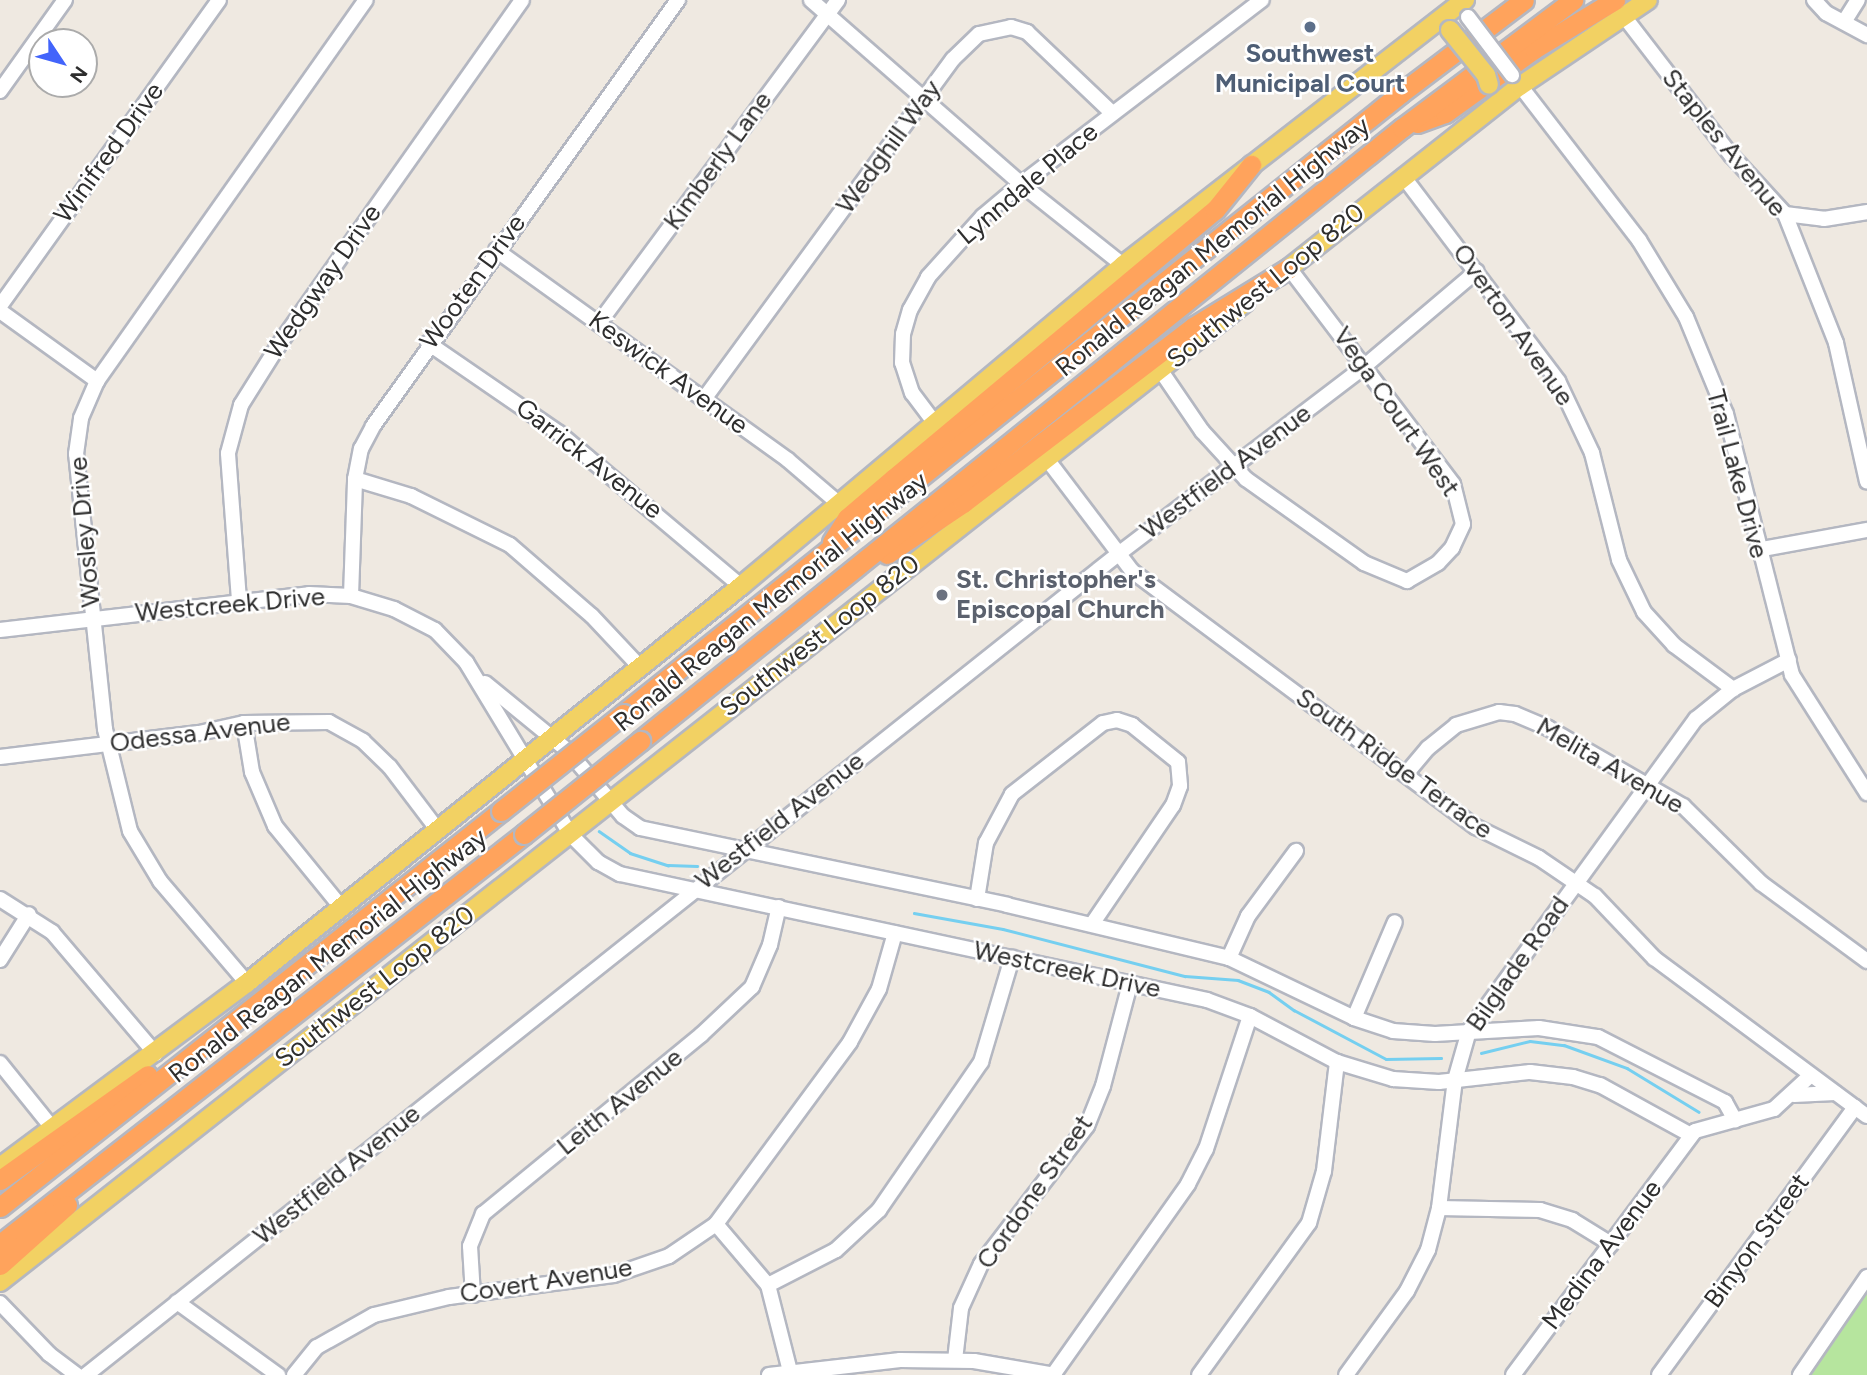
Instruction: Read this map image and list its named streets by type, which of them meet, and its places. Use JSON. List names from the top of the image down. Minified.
{"streets":{"highway":["Ronald Reagan Memorial Highway"],"main road":["Southwest Loop 820"],"street":["Staples Avenue","Wedghill Way","Winifred Drive","Kimberly Lane","Lynndale Place","Wedgway Drive","Wooten Drive","Overton Avenue","Keswick Avenue","Vega Court West","Garrick Avenue","Westfield Avenue","Trail Lake Drive","Wosley Drive","Westcreek Drive","Odessa Avenue","South Ridge Terrace","Melita Avenue","Bilglade Road","Leith Avenue","Cordone Street","Binyon Street","Medina Avenue","Covert Avenue"]},"crossings":[["Staples Avenue","Southwest Loop 820"],["Wedghill Way","Lynndale Place"],["Wedghill Way","Keswick Avenue"],["Kimberly Lane","Keswick Avenue"],["Wedgway Drive","Westcreek Drive"],["Wooten Drive","Keswick Avenue"],["Wooten Drive","Garrick Avenue"],["Wooten Drive","Westcreek Drive"],["Southwest Loop 820","Overton Avenue"],["Southwest Loop 820","Vega Court West"],["Southwest Loop 820","Trail Lake Drive"],["Southwest Loop 820","Westcreek Drive"],["Southwest Loop 820","South Ridge Terrace"],["Overton Avenue","Westfield Avenue"],["Overton Avenue","Bilglade Road"],["Vega Court West","Westfield Avenue"],["Westfield Avenue","Westcreek Drive"],["Westfield Avenue","South Ridge Terrace"],["Trail Lake Drive","Bilglade Road"],["Wosley Drive","Westcreek Drive"],["Wosley Drive","Odessa Avenue"],["Westcreek Drive","Bilglade Road"],["Westcreek Drive","Leith Avenue"],["Westcreek Drive","Cordone Street"],["Westcreek Drive","Medina Avenue"],["Westcreek Drive","Covert Avenue"],["South Ridge Terrace","Melita Avenue"],["South Ridge Terrace","Bilglade Road"],["South Ridge Terrace","Binyon Street"],["Melita Avenue","Bilglade Road"],["Leith Avenue","Covert Avenue"]],"places":["Southwest Municipal Court","St. Christopher's Episcopal Church"],"north":"bottom right"}
